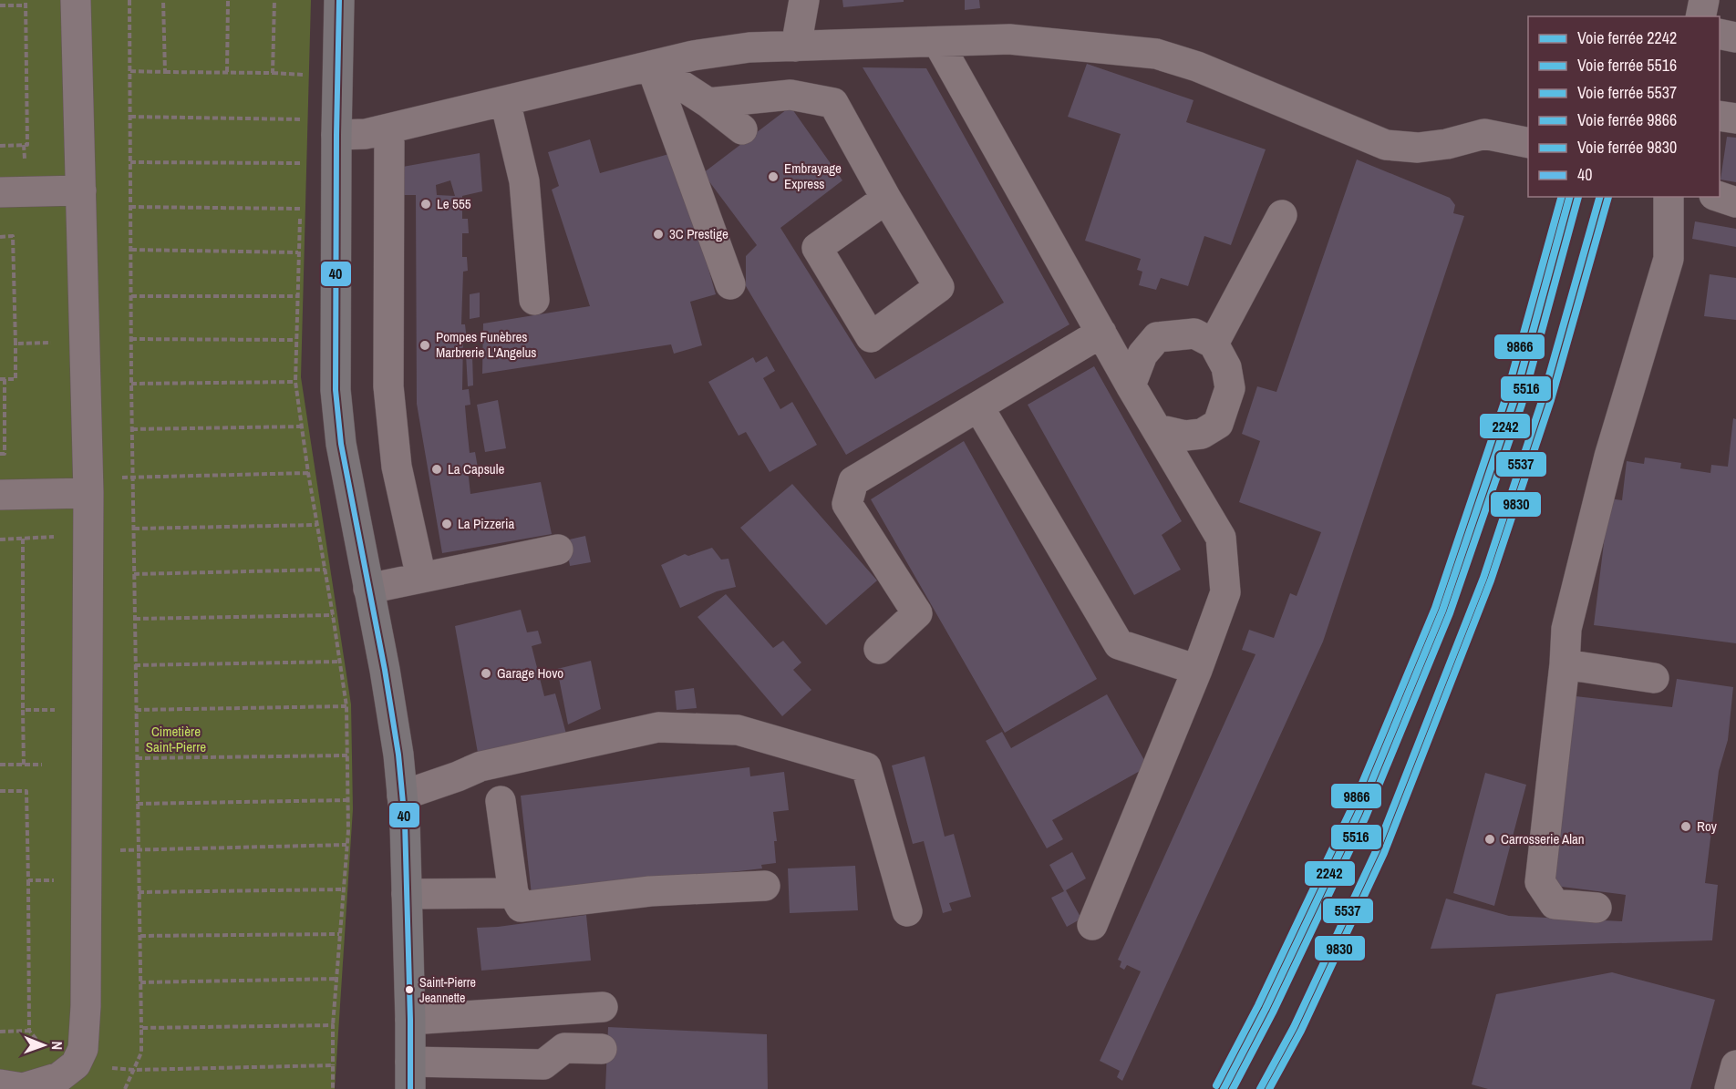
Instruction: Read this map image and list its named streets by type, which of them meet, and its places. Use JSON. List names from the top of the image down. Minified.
{"parks":["Cimetière Saint-Pierre"],"places":["Embrayage Express","Le 555","3C Prestige","Pompes Funèbres Marbrerie L'Angelus","La Capsule","La Pizzeria","Garage Hovo","Roy","Carrosserie Alan","Saint-Pierre Jeannette"],"lines":["transit line 40","rail line 2242","rail line 5516","rail line 5537","rail line 9866","rail line 9830"],"legend":["Voie ferrée 2242","Voie ferrée 5516","Voie ferrée 5537","Voie ferrée 9866","Voie ferrée 9830","40"],"north":"right"}
